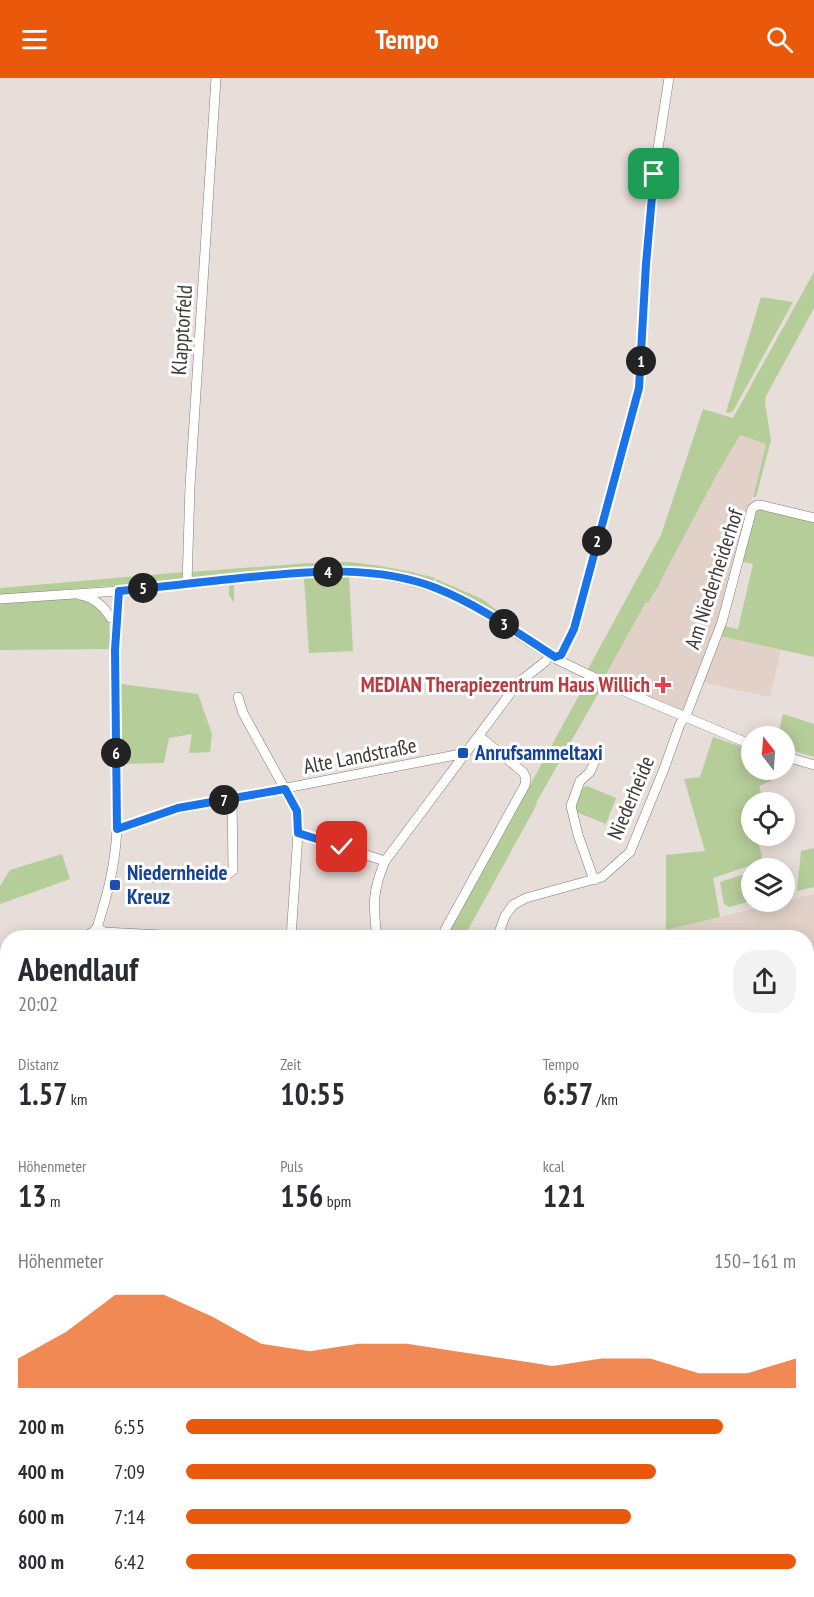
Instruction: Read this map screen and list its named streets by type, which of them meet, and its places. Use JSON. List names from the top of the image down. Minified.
{"streets":{"street":["Klapptorfeld","Am Niederheiderhof","Alte Landstraße","Niederheide"]},"crossings":[["Am Niederheiderhof","Niederheide"]],"places":{"health":["MEDIAN Therapiezentrum Haus Willich"],"transit":["Anrufsammeltaxi","Niedernheide Kreuz"]},"north":"top","page":{"header":"Tempo","pins":["1","2","4","5","3","6","7"],"heading":["Abendlauf","20:02"],"stats":[["Distanz","1.57 km"],["Zeit","10:55"],["Tempo","6:57 /km"],["Höhenmeter","13 m"],["Puls","156 bpm"],["kcal","121"]],"chart":["Höhenmeter","150–161 m"],"list":[{"name":"200 m","note":"6:55"},{"name":"400 m","note":"7:09"},{"name":"600 m","note":"7:14"},{"name":"800 m","note":"6:42"}]}}
